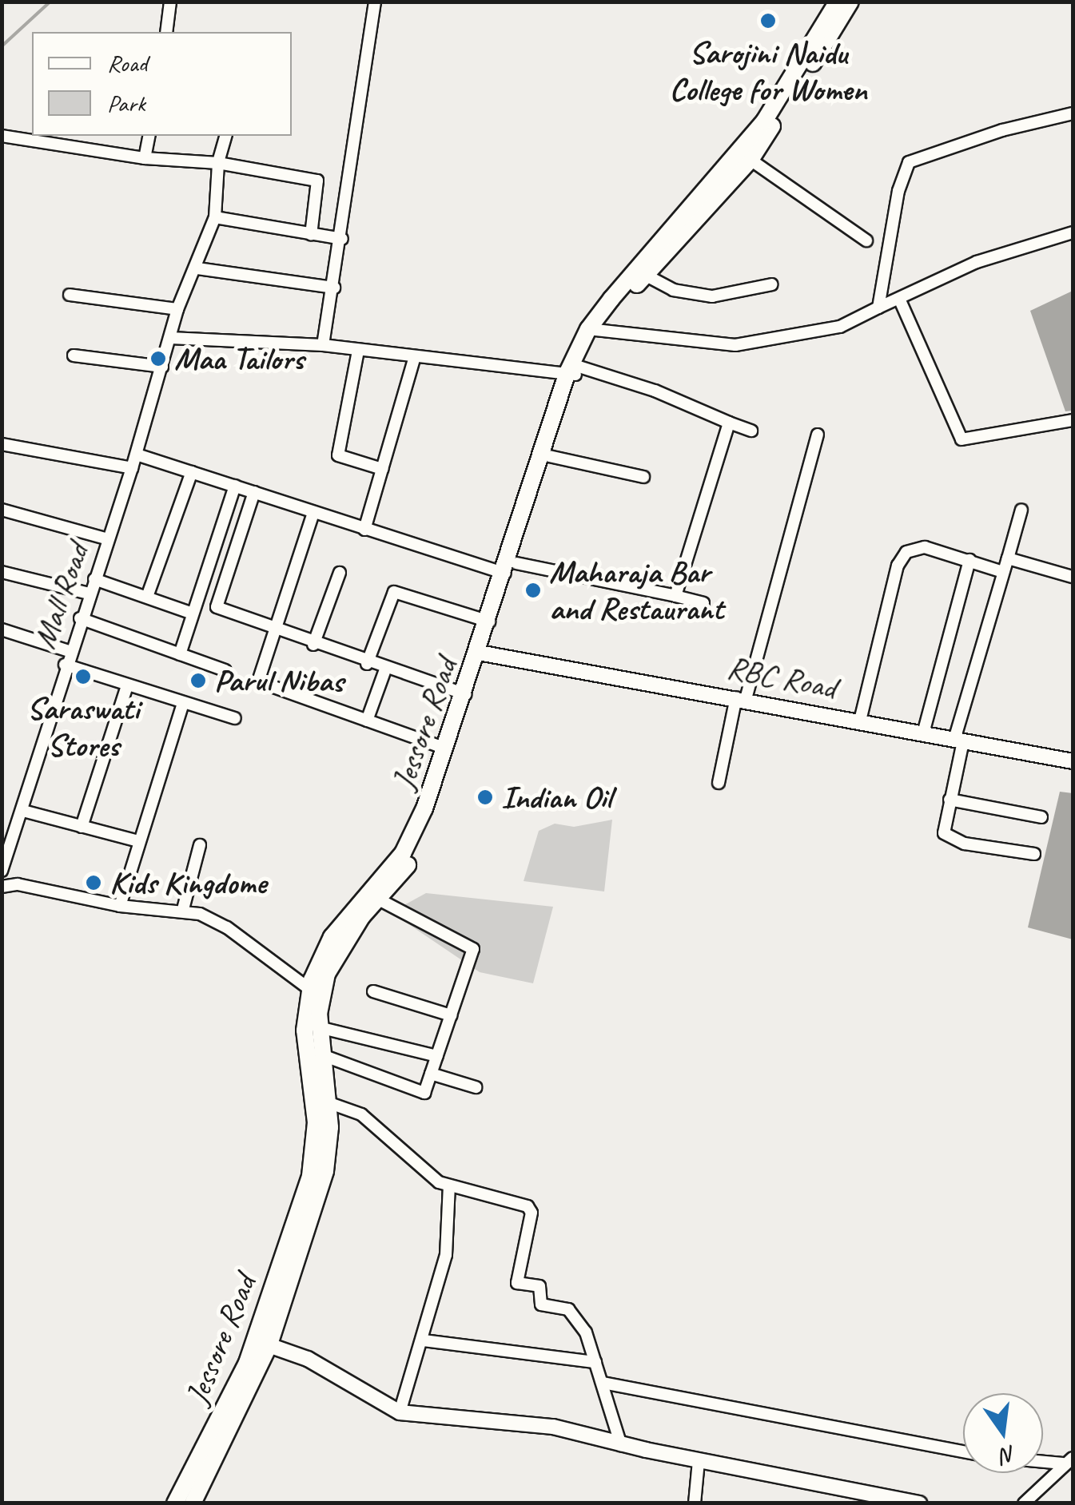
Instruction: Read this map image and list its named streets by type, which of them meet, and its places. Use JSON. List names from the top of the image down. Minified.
{"streets":{"main road":["Jessore Road"],"street":["Mall Road","RBC Road"]},"crossings":[["RBC Road","Jessore Road"]],"places":["Sarojini Naidu College for Women","Maa Tailors","Maharaja Bar and Restaurant","Saraswati Stores","Parul Nibas","Indian Oil","Kids Kingdome"],"legend":["Road","Park"],"north":"bottom"}
